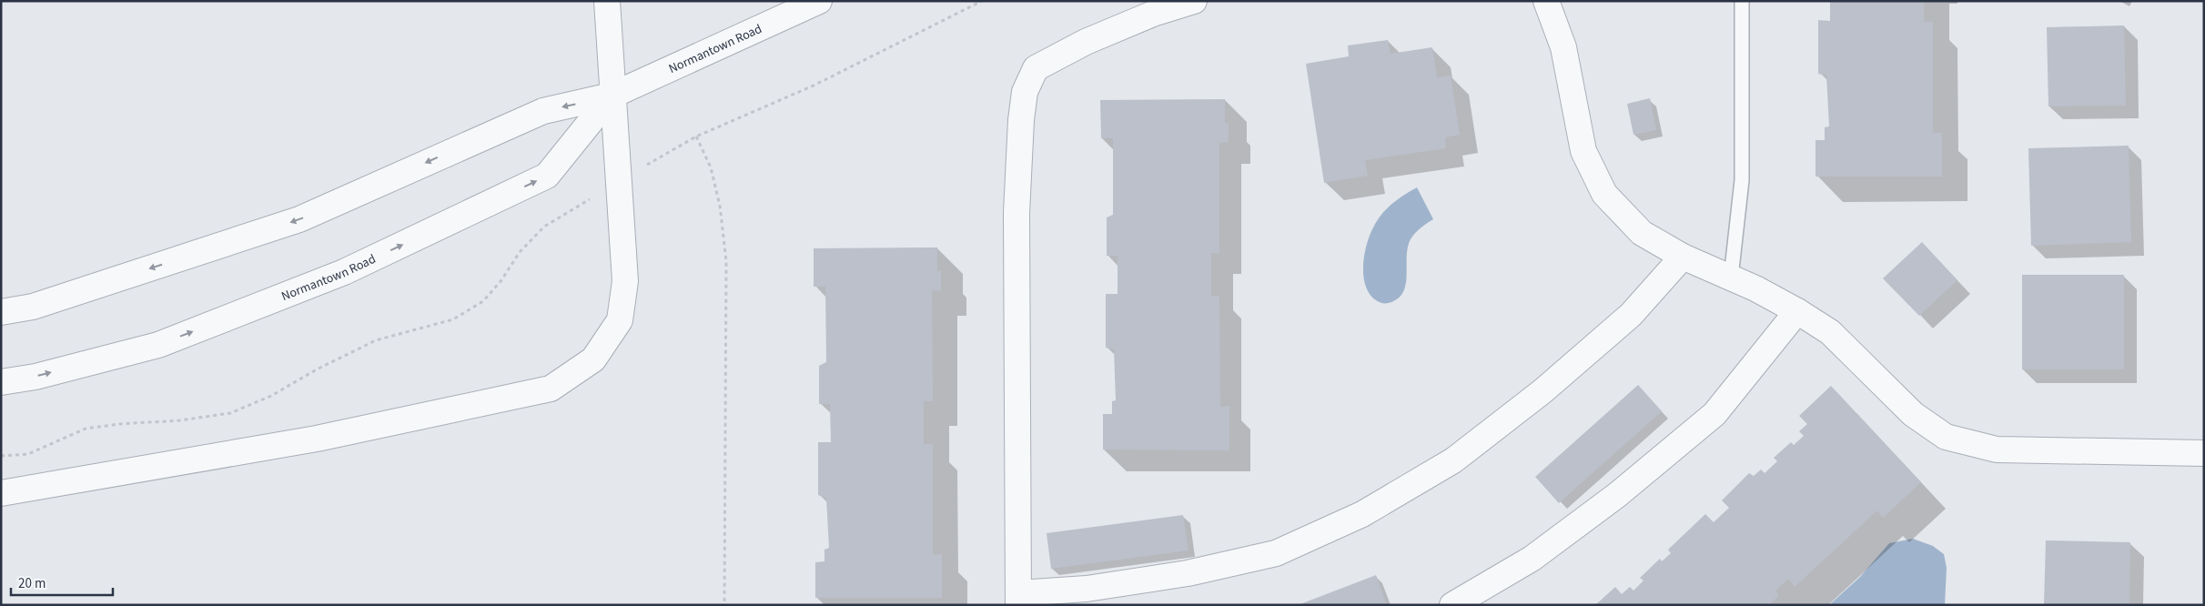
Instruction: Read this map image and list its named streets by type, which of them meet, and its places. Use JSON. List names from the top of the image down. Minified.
{"streets":{"street":["Normantown Road"]},"scale_bar":"20 m"}
